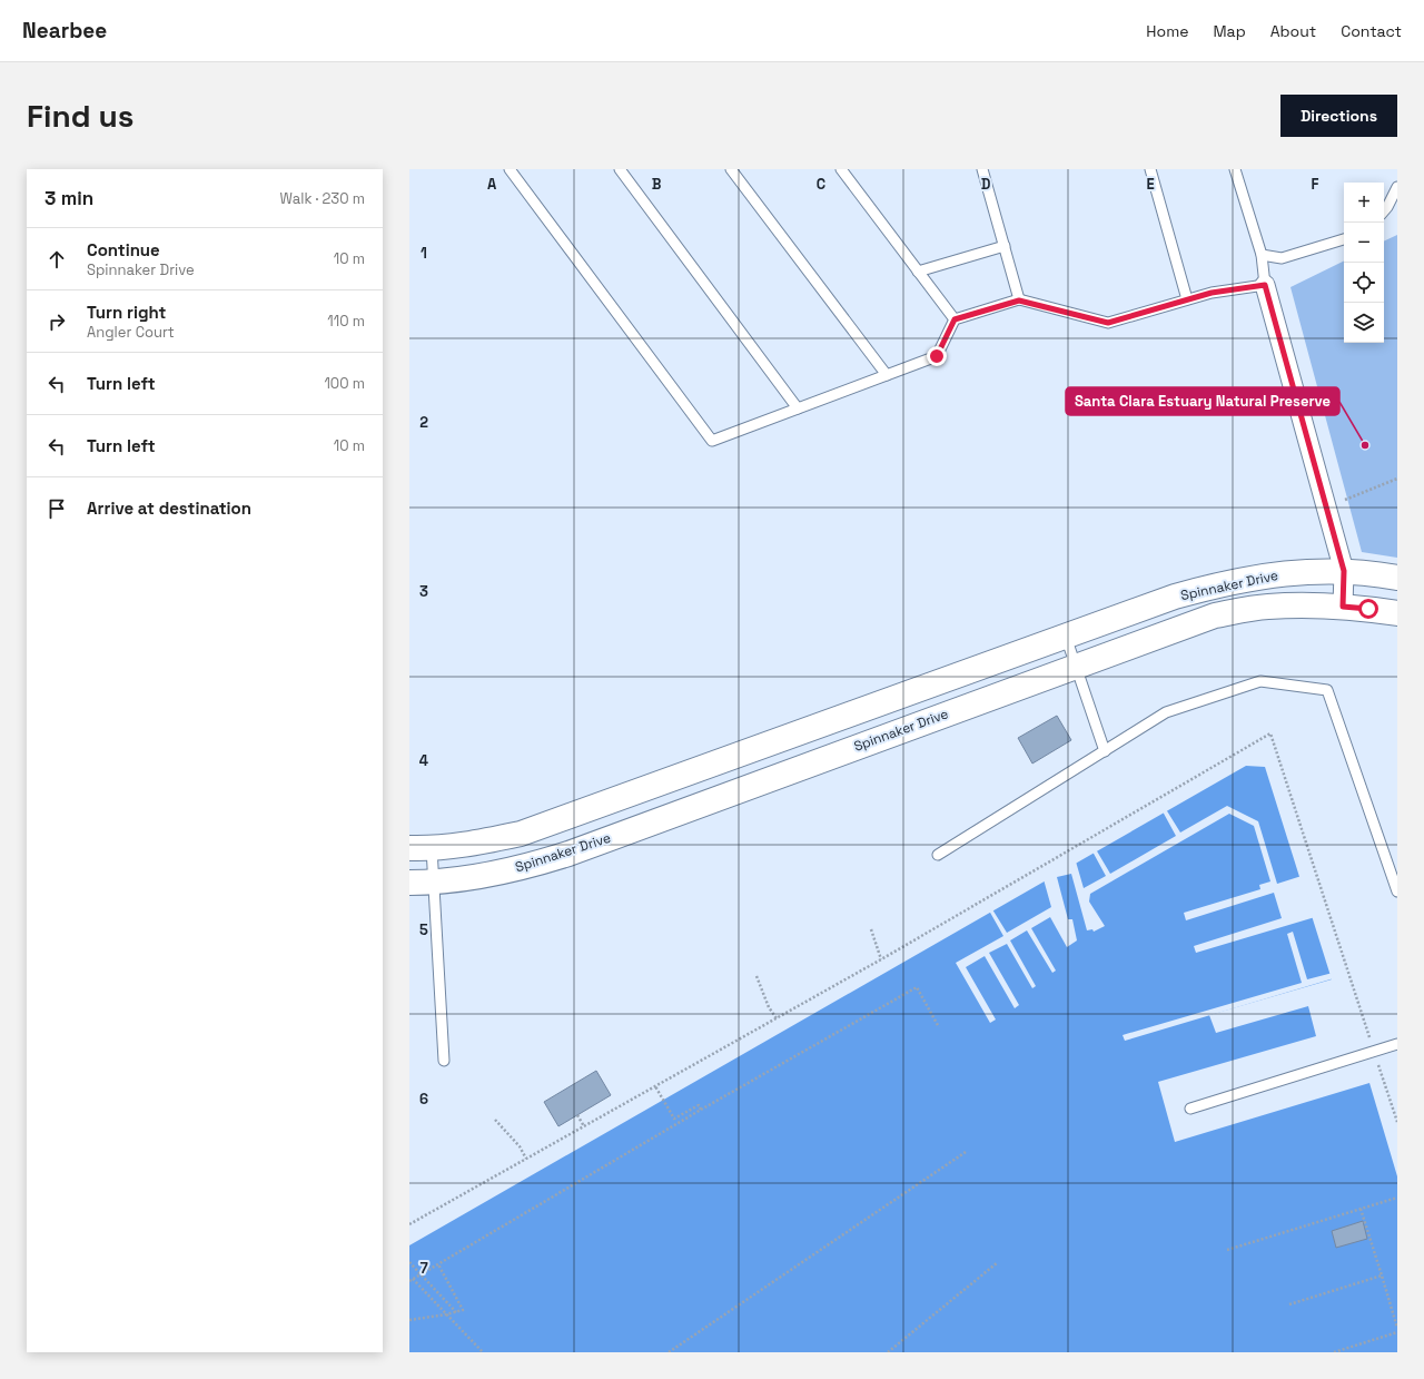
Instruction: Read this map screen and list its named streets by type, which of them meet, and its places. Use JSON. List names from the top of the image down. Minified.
{"streets":{"street":["Spinnaker Drive"]},"places":["Santa Clara Estuary Natural Preserve"],"page":{"header":"Nearbee","nav":["Home","Map","About","Contact"],"buttons":"Directions","title":"Find us","heading":["3 min","Walk · 230 m"],"map_buttons":["+","−"],"list":[["Continue","Spinnaker Drive","10 m"],["Turn right","Angler Court","110 m"],["Turn left","100 m"],["Turn left","10 m"],"Arrive at destination"]},"grid":{"columns":["A","B","C","D","E","F"],"rows":["1","2","3","4","5","6","7"]}}
